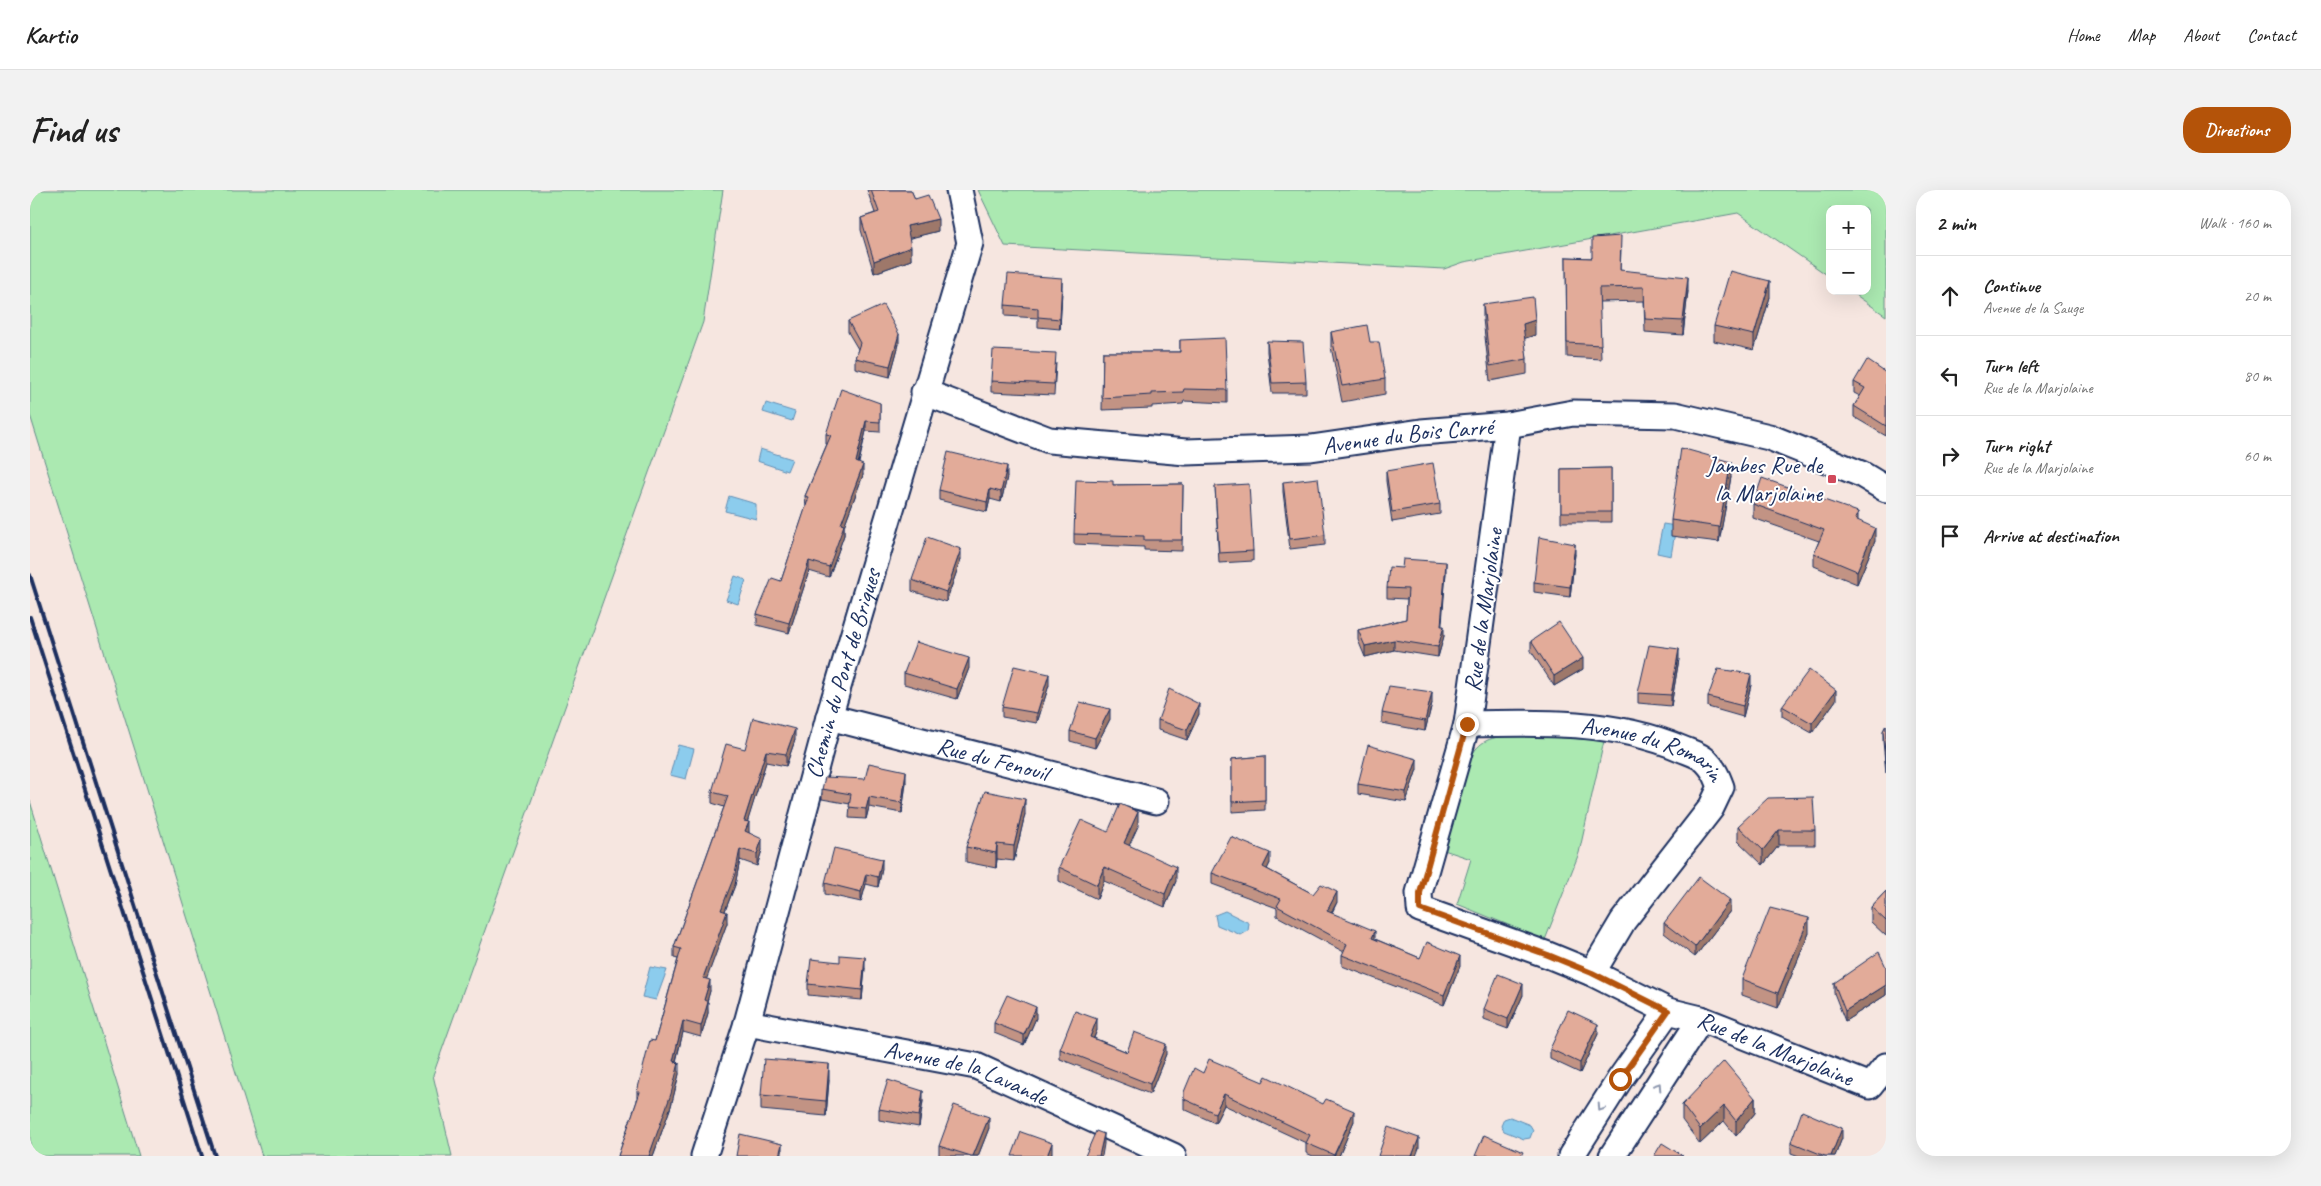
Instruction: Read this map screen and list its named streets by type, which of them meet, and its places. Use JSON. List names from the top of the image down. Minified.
{"streets":{"street":["Avenue du Bois Carré","Rue de la Marjolaine","Chemin du Pont de Briques","Avenue du Romarin","Rue du Fenouil","Avenue de la Lavande"]},"crossings":[["Avenue du Bois Carré","Rue de la Marjolaine"],["Avenue du Bois Carré","Chemin du Pont de Briques"],["Rue de la Marjolaine","Avenue du Romarin"],["Chemin du Pont de Briques","Rue du Fenouil"],["Chemin du Pont de Briques","Avenue de la Lavande"]],"places":{"transit":["Jambes Rue de la Marjolaine"]},"page":{"header":"Kartio","nav":["Home","Map","About","Contact"],"buttons":"Directions","title":"Find us","heading":["2 min","Walk · 160 m"],"map_buttons":["+","−"],"list":[["Continue","Avenue de la Sauge","20 m"],["Turn left","Rue de la Marjolaine","80 m"],["Turn right","Rue de la Marjolaine","60 m"],"Arrive at destination"]}}
